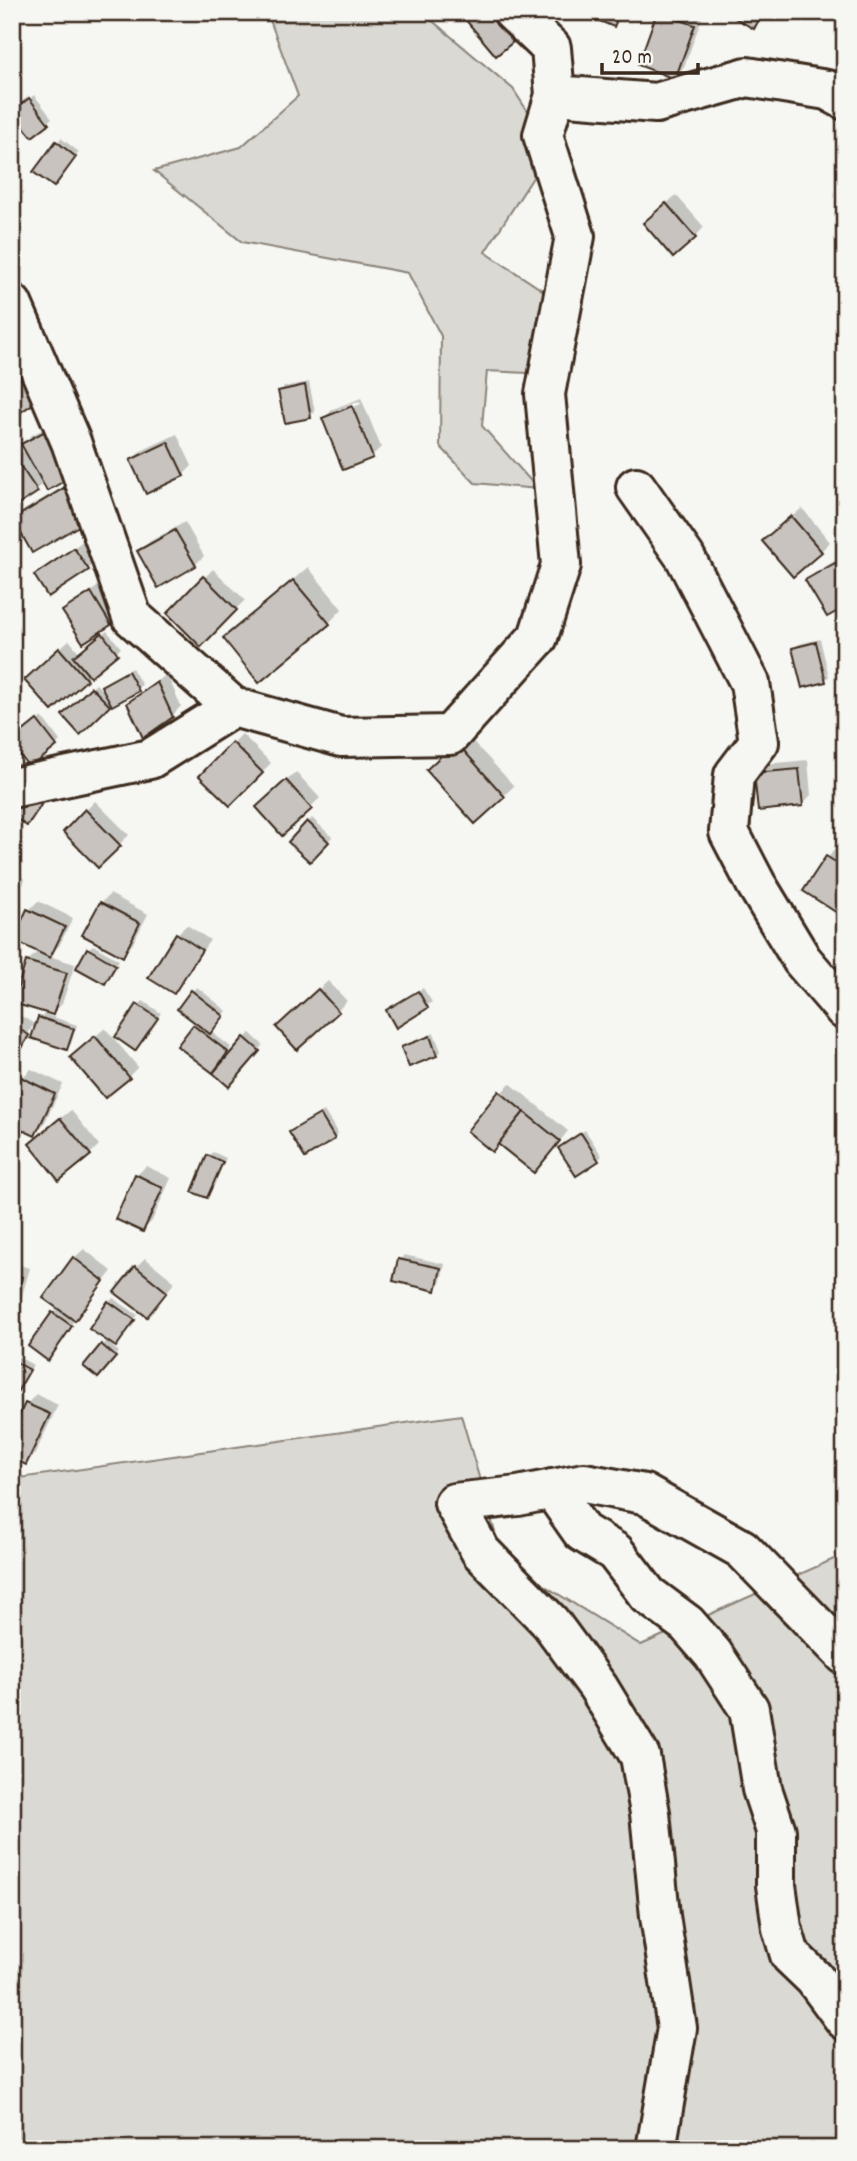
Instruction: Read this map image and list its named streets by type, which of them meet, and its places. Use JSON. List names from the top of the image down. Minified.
{"scale_bar":"20 m"}
